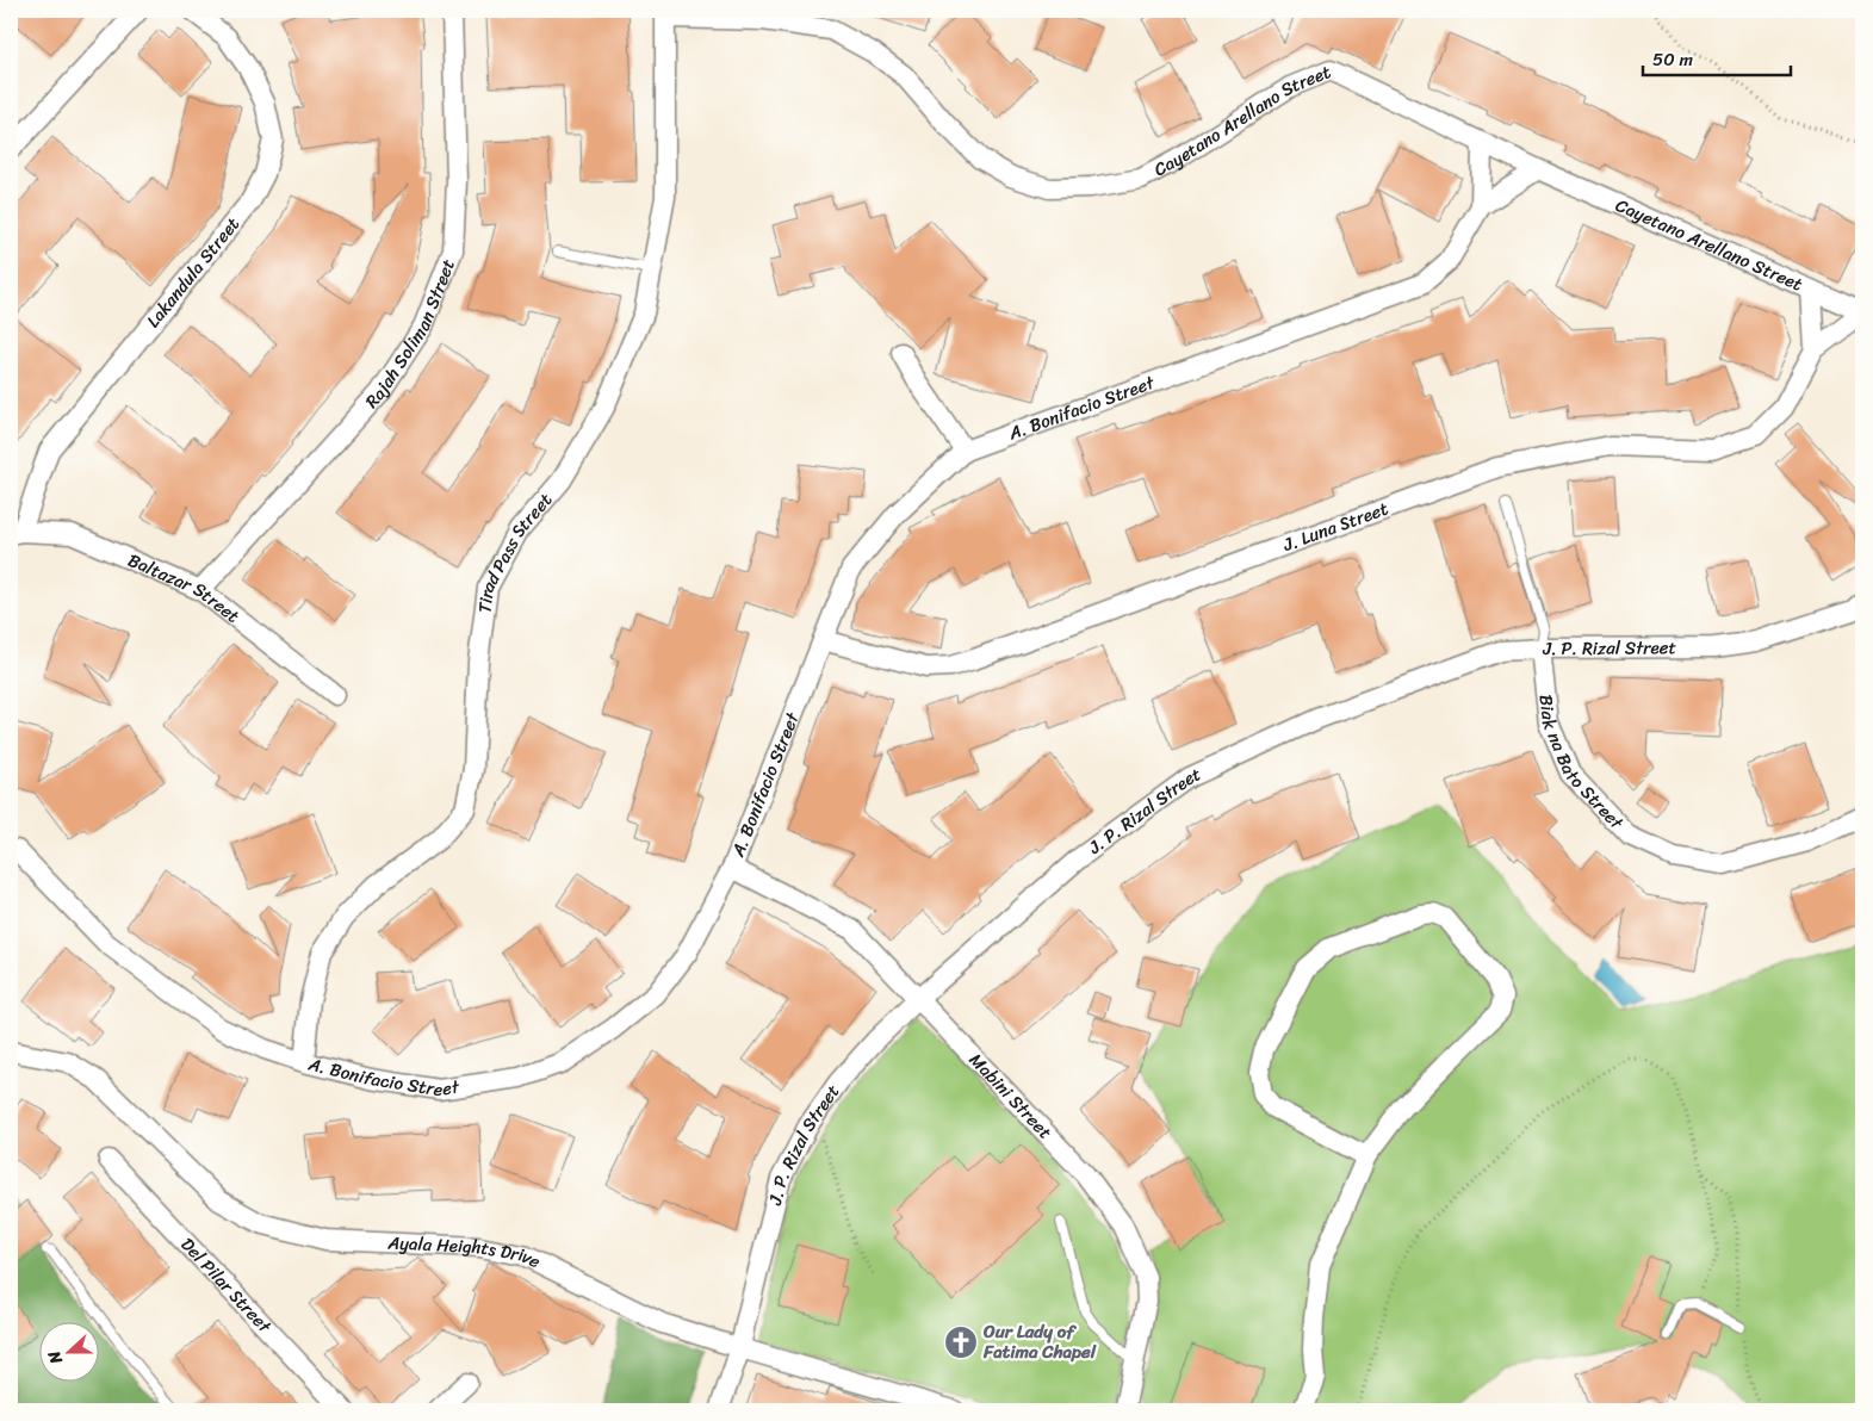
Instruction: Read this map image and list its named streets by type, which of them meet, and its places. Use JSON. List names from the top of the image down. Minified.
{"streets":{"street":["Cayetano Arellano Street","Lakandula Street","Rajah Soliman Street","A. Bonifacio Street","J. Luna Street","Tirad Pass Street","Baltazar Street","J. P. Rizal Street","Biak na Bato Street","Mabini Street","Ayala Heights Drive","Del Pilar Street"]},"crossings":[["Cayetano Arellano Street","A. Bonifacio Street"],["Cayetano Arellano Street","J. Luna Street"],["Cayetano Arellano Street","Tirad Pass Street"],["Lakandula Street","Baltazar Street"],["Rajah Soliman Street","Baltazar Street"],["A. Bonifacio Street","J. Luna Street"],["A. Bonifacio Street","Tirad Pass Street"],["A. Bonifacio Street","Mabini Street"],["J. P. Rizal Street","Biak na Bato Street"],["J. P. Rizal Street","Mabini Street"],["J. P. Rizal Street","Ayala Heights Drive"]],"places":{"church":["Our Lady of Fatima Chapel"]},"scale_bar":"50 m","north":"left"}
